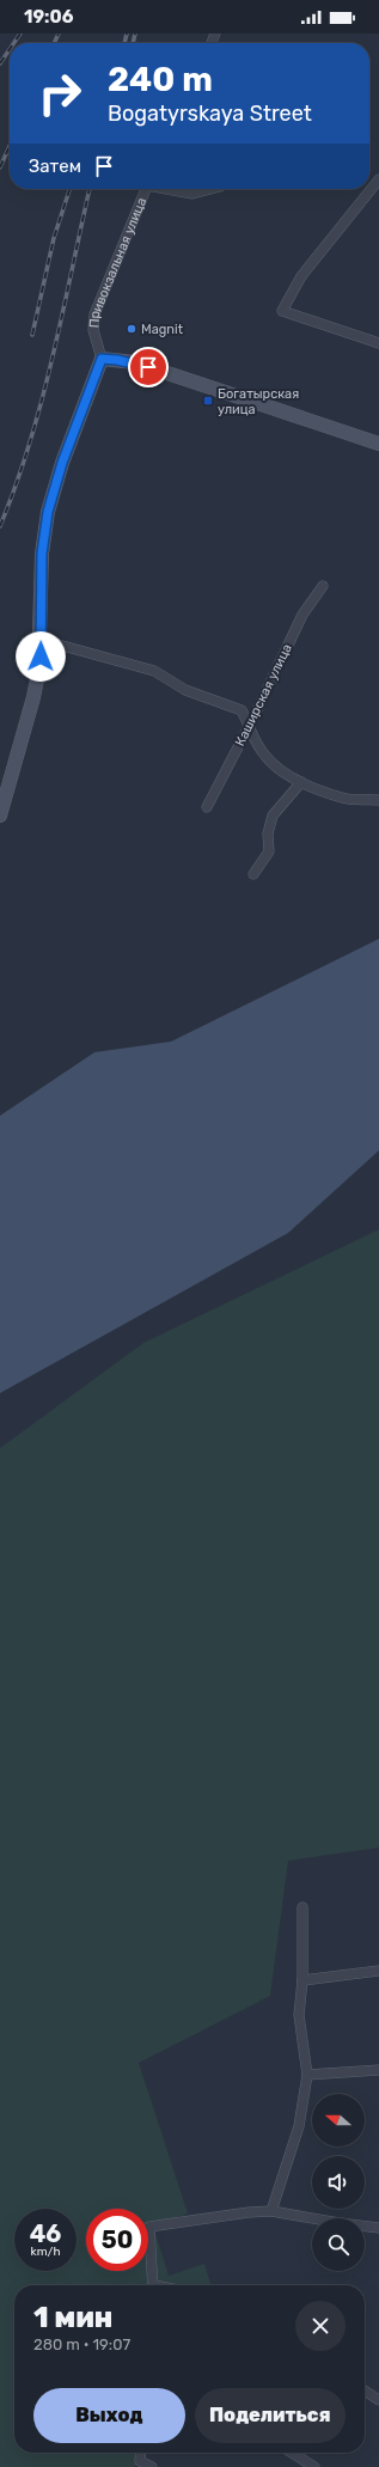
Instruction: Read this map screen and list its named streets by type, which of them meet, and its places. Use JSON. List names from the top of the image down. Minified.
{"streets":{"street":["Привокзальная улица","Каширская улица"]},"places":{"other":["Magnit"],"transit":["Богатырская улица"]},"north":"left","page":{"status":"19:06","turn":["240 m","Bogatyrskaya Street"],"then":"Затем","speed":"46 km/h","limit":"50","heading":["1 мин","280 m · 19:07"],"buttons":["Выход","Поделиться"]}}
